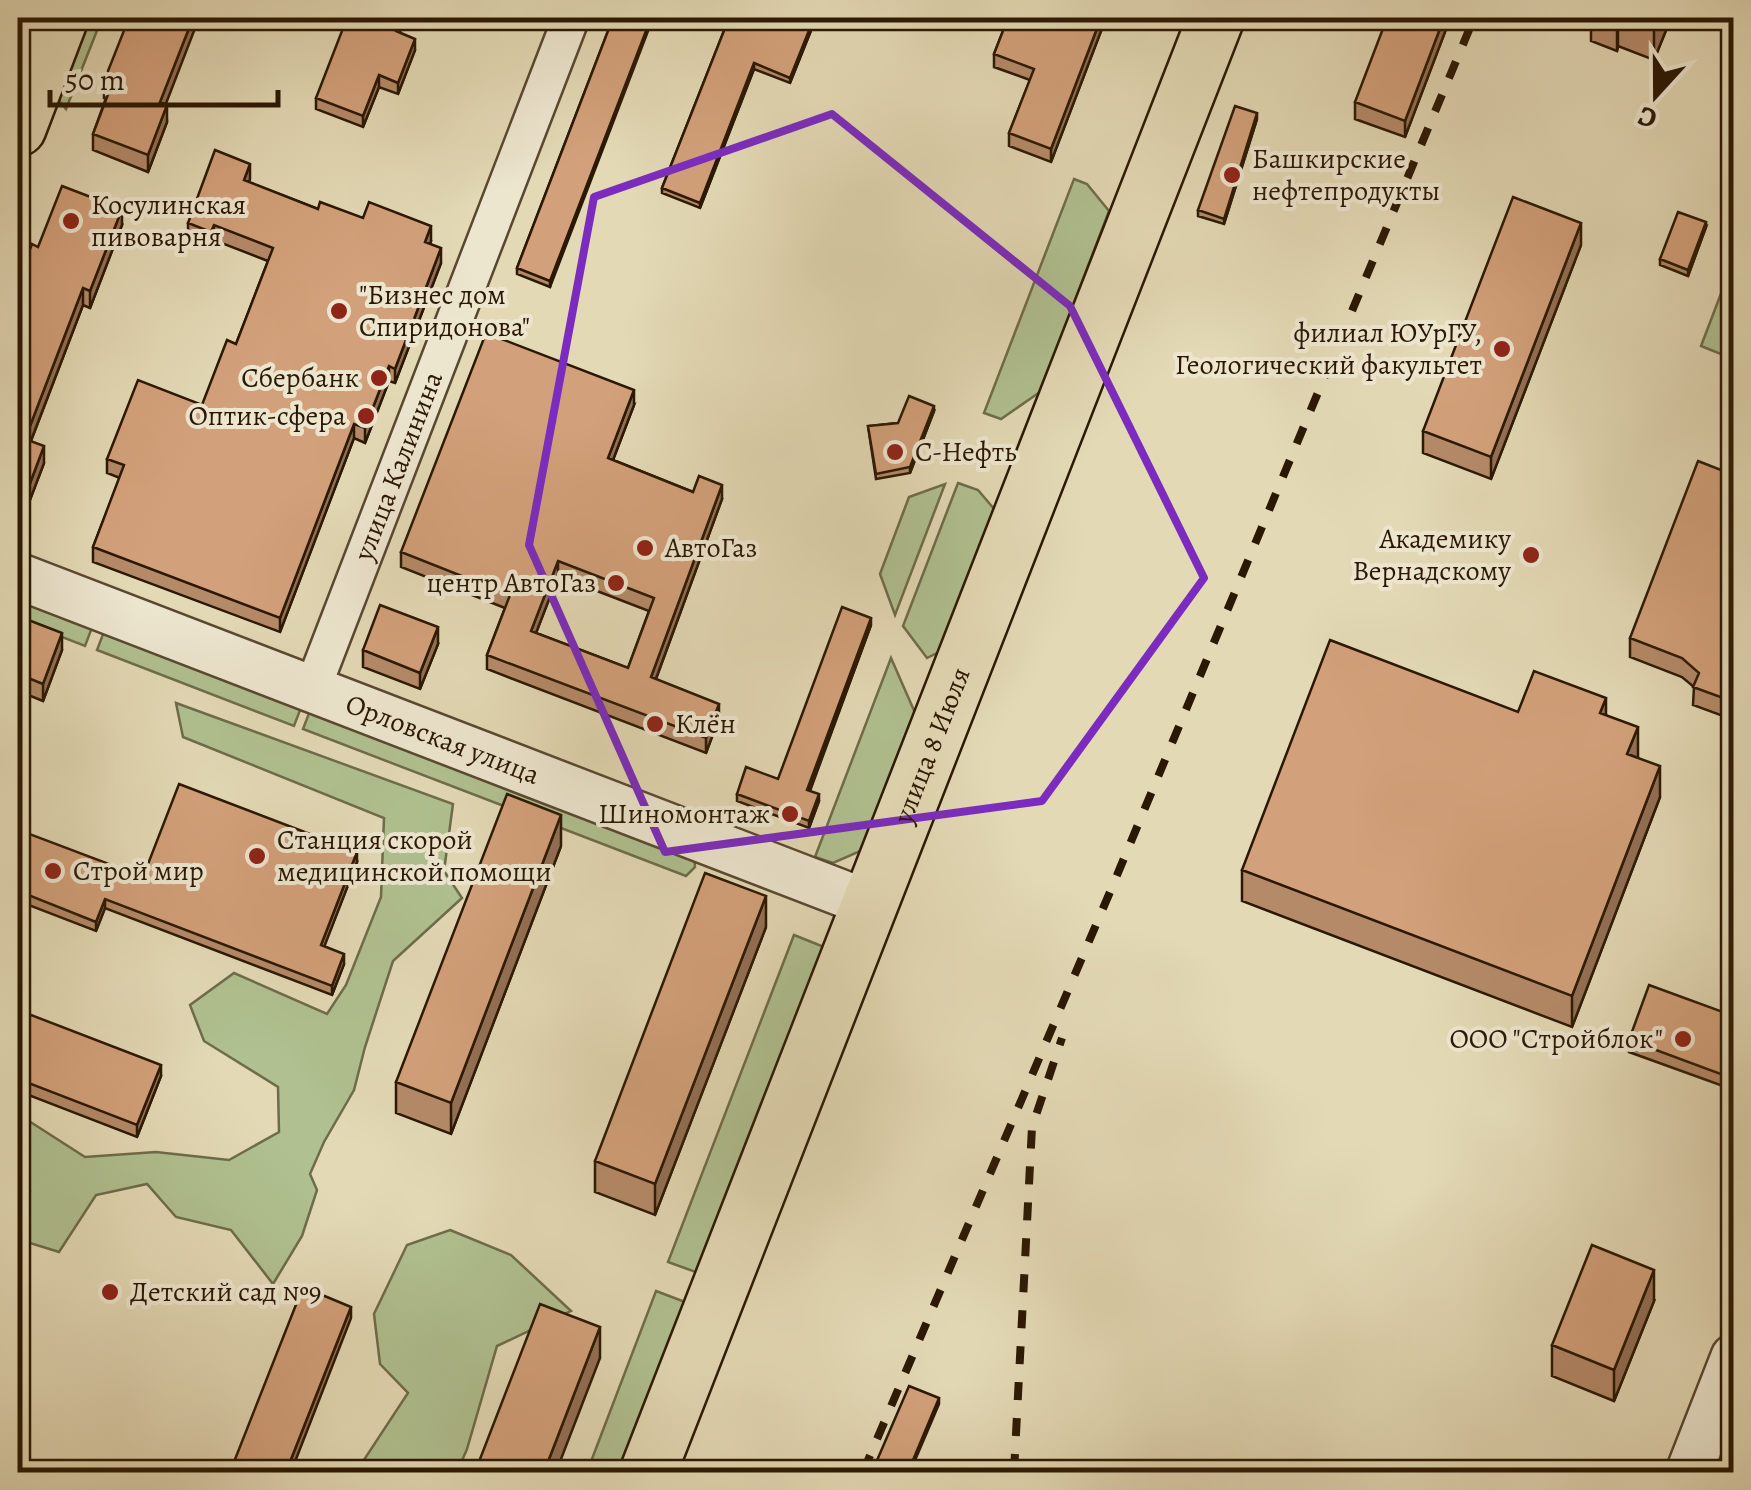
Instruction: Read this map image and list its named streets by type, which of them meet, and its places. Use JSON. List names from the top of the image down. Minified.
{"streets":{"main road":["улица 8 Июля"],"street":["улица Калинина","Орловская улица"]},"crossings":[["улица Калинина","Орловская улица"],["Орловская улица","улица 8 Июля"]],"places":["Башкирские нефтепродукты","Косулинская пивоварня","\"Бизнес дом Спиридонова\"","филиал ЮУрГУ, Геологический факультет","Сбербанк","Оптик-сфера","С-Нефть","АвтоГаз","Академику Вернадскому","центр АвтоГаз","Клён","Шиномонтаж","Станция скорой медицинской помощи","Строй мир","ООО \"Стройблок\"","Детский сад №9"],"scale_bar":"50 m","north":"bottom"}
